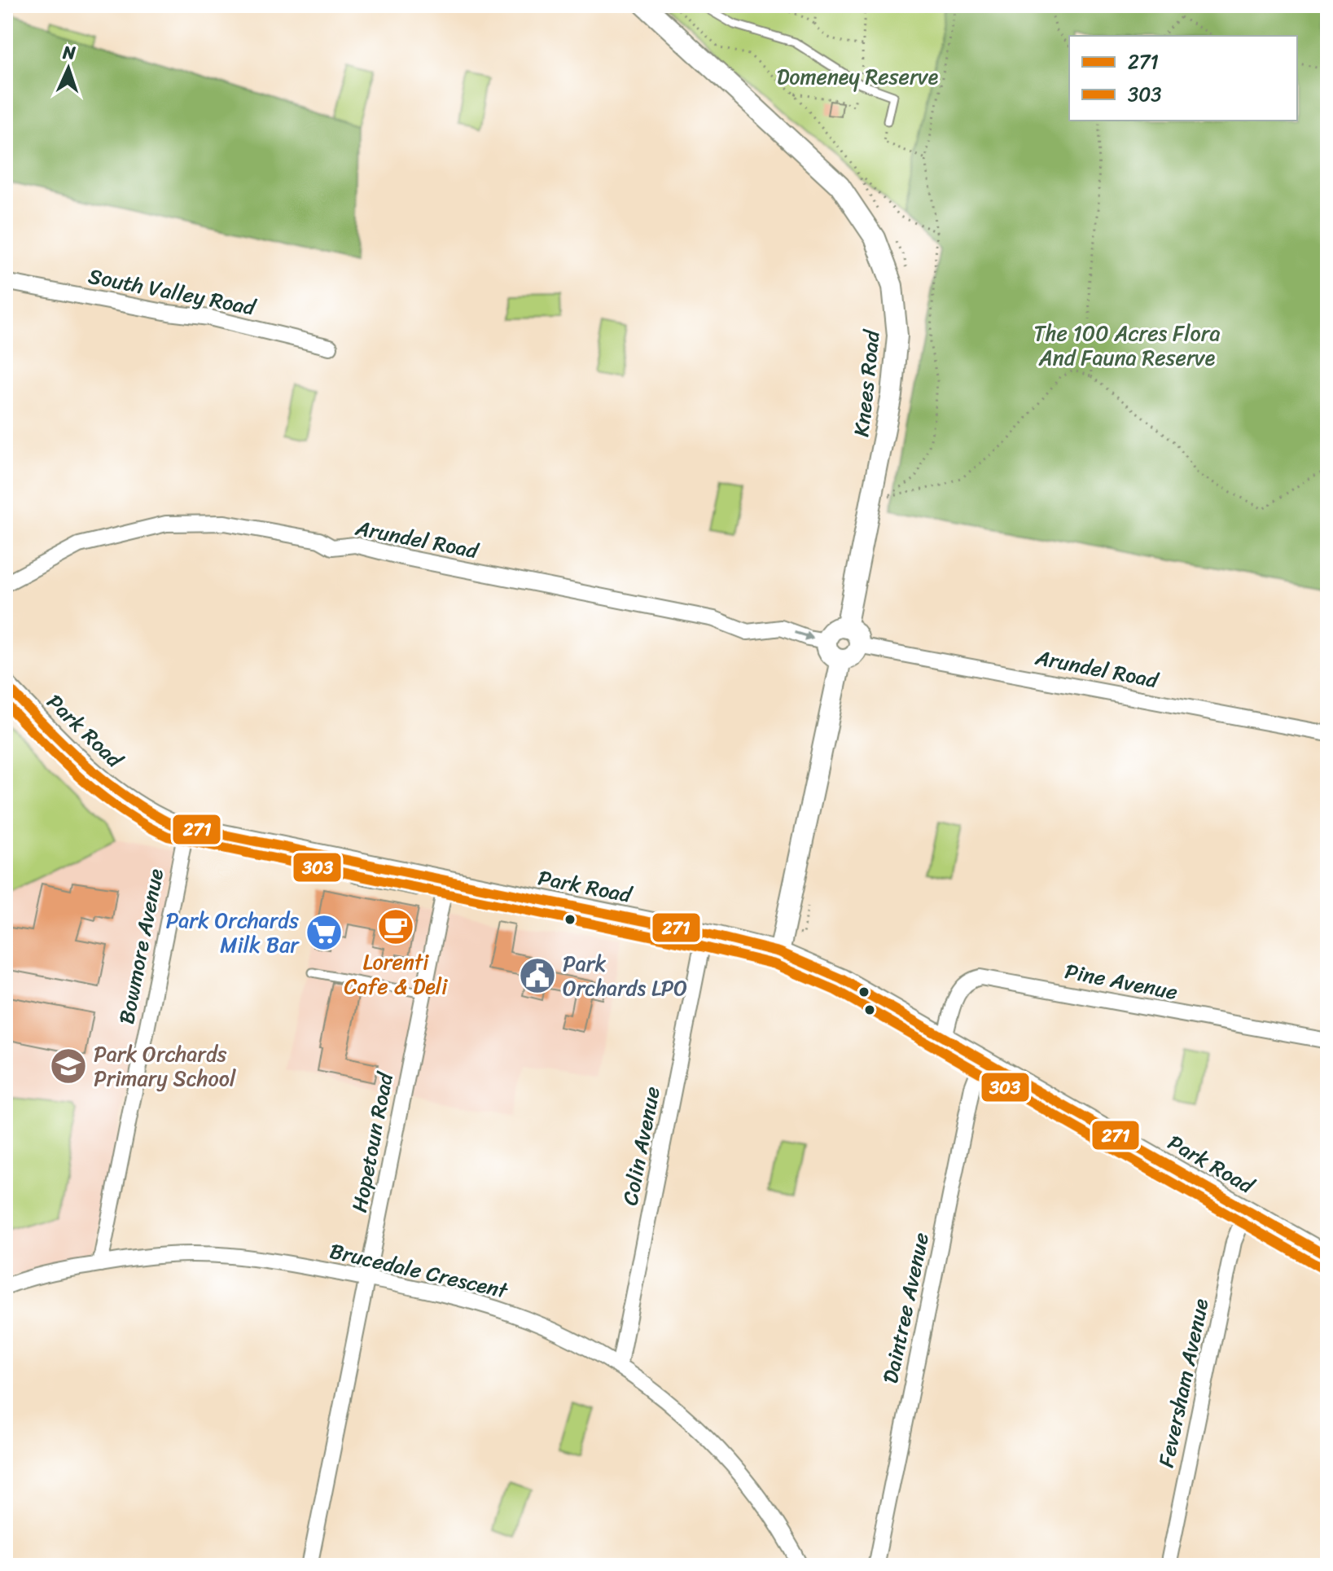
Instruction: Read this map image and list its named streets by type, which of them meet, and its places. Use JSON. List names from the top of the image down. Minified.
{"streets":{"street":["South Valley Road","Knees Road","Arundel Road","Park Road","Bowmore Avenue","Pine Avenue","Hopetoun Road","Colin Avenue","Brucedale Crescent","Daintree Avenue","Feversham Avenue"]},"crossings":[["Knees Road","Arundel Road"],["Park Road","Bowmore Avenue"],["Park Road","Pine Avenue"],["Park Road","Hopetoun Road"],["Park Road","Colin Avenue"],["Park Road","Daintree Avenue"],["Park Road","Feversham Avenue"],["Bowmore Avenue","Brucedale Crescent"],["Hopetoun Road","Brucedale Crescent"],["Colin Avenue","Brucedale Crescent"]],"one_way":["Arundel Road"],"parks":["Domeney Reserve","The 100 Acres Flora And Fauna Reserve"],"places":{"cafe":["Lorenti Cafe & Deli"],"supermarket":["Park Orchards Milk Bar"],"public building":["Park Orchards LPO"],"school or university":["Park Orchards Primary School"]},"lines":["transit line 271","transit line 303"],"legend":["271","303"],"north":"top"}
